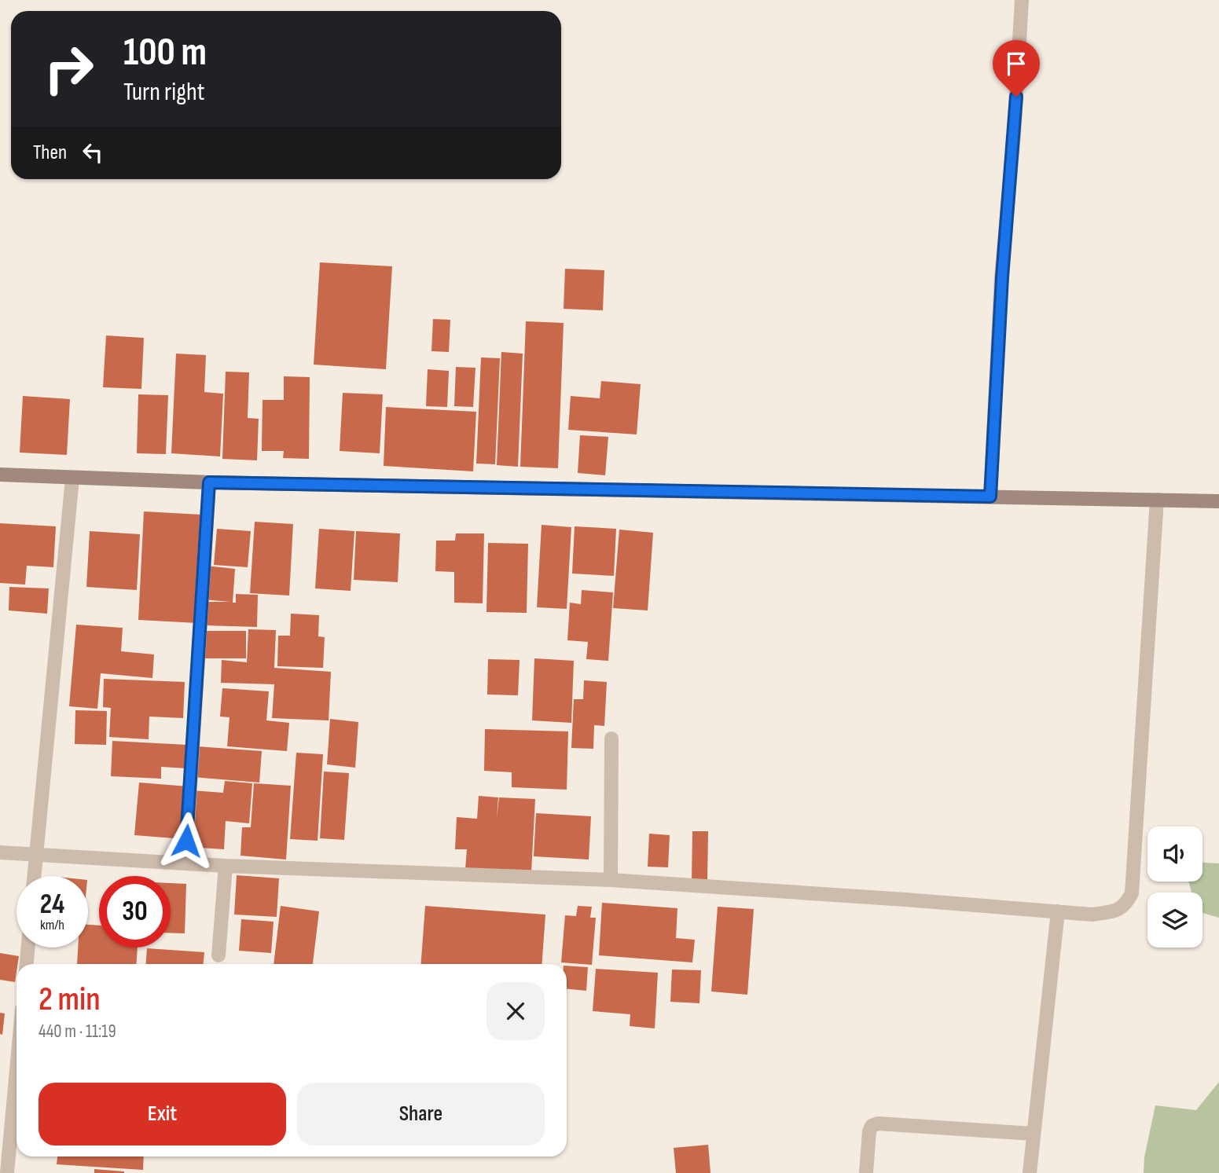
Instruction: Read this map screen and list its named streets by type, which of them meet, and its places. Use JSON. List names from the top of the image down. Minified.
{"page":{"turn":["100 m","Turn right"],"then":"Then","speed":"24 km/h","limit":"30","heading":["2 min","440 m · 11:19"],"buttons":["Exit","Share"]}}
